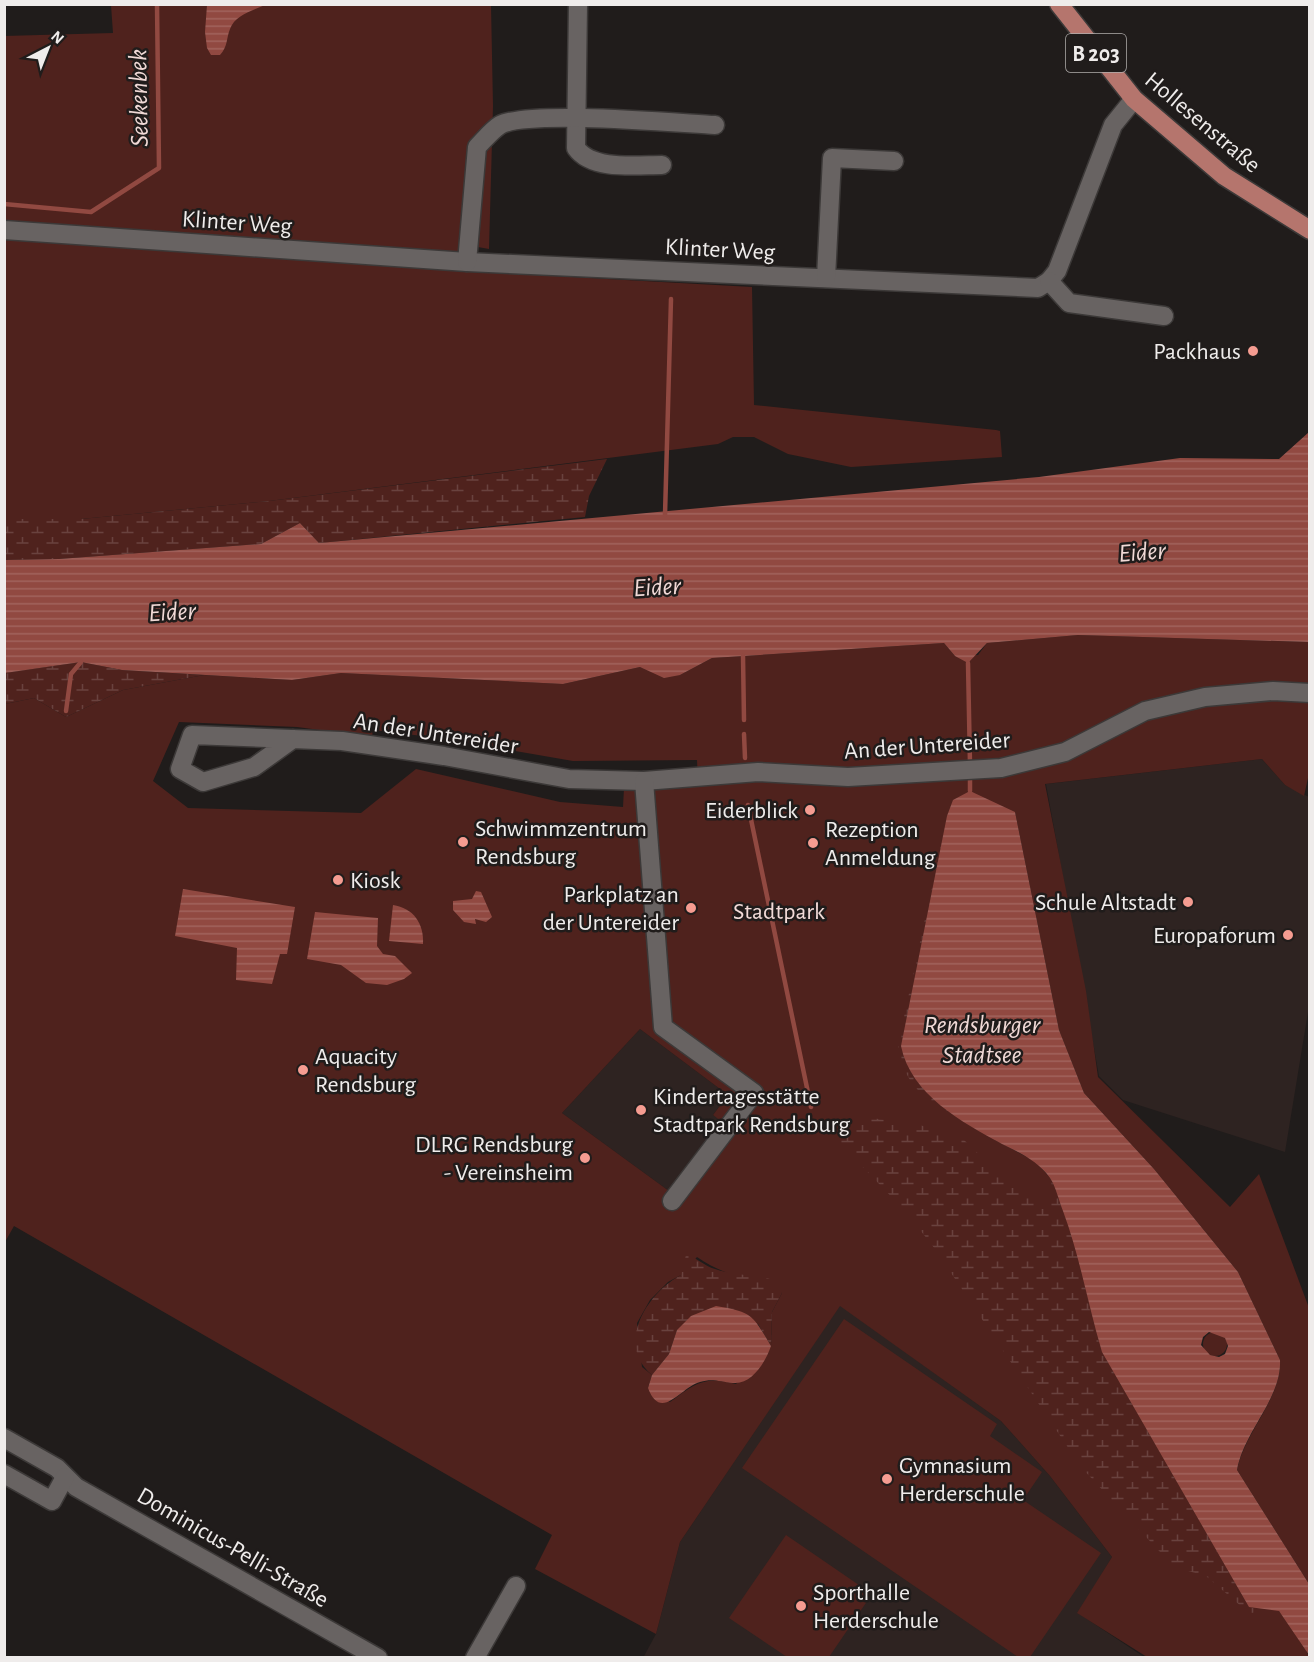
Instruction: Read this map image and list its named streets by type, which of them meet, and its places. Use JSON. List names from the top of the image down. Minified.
{"streets":{"main road":["B 203","Hollesenstraße"],"street":["Klinter Weg","An der Untereider","Dominicus-Pelli-Straße"]},"water":["Seekenbek","Eider","Rendsburger Stadtsee"],"parks":["Stadtpark"],"places":["Packhaus","Eiderblick","Schwimmzentrum Rendsburg","Rezeption Anmeldung","Kiosk","Schule Altstadt","Parkplatz an der Untereider","Europaforum","Aquacity Rendsburg","Kindertagesstätte Stadtpark Rendsburg","DLRG Rendsburg - Vereinsheim","Gymnasium Herderschule","Sporthalle Herderschule"],"north":"top right"}
